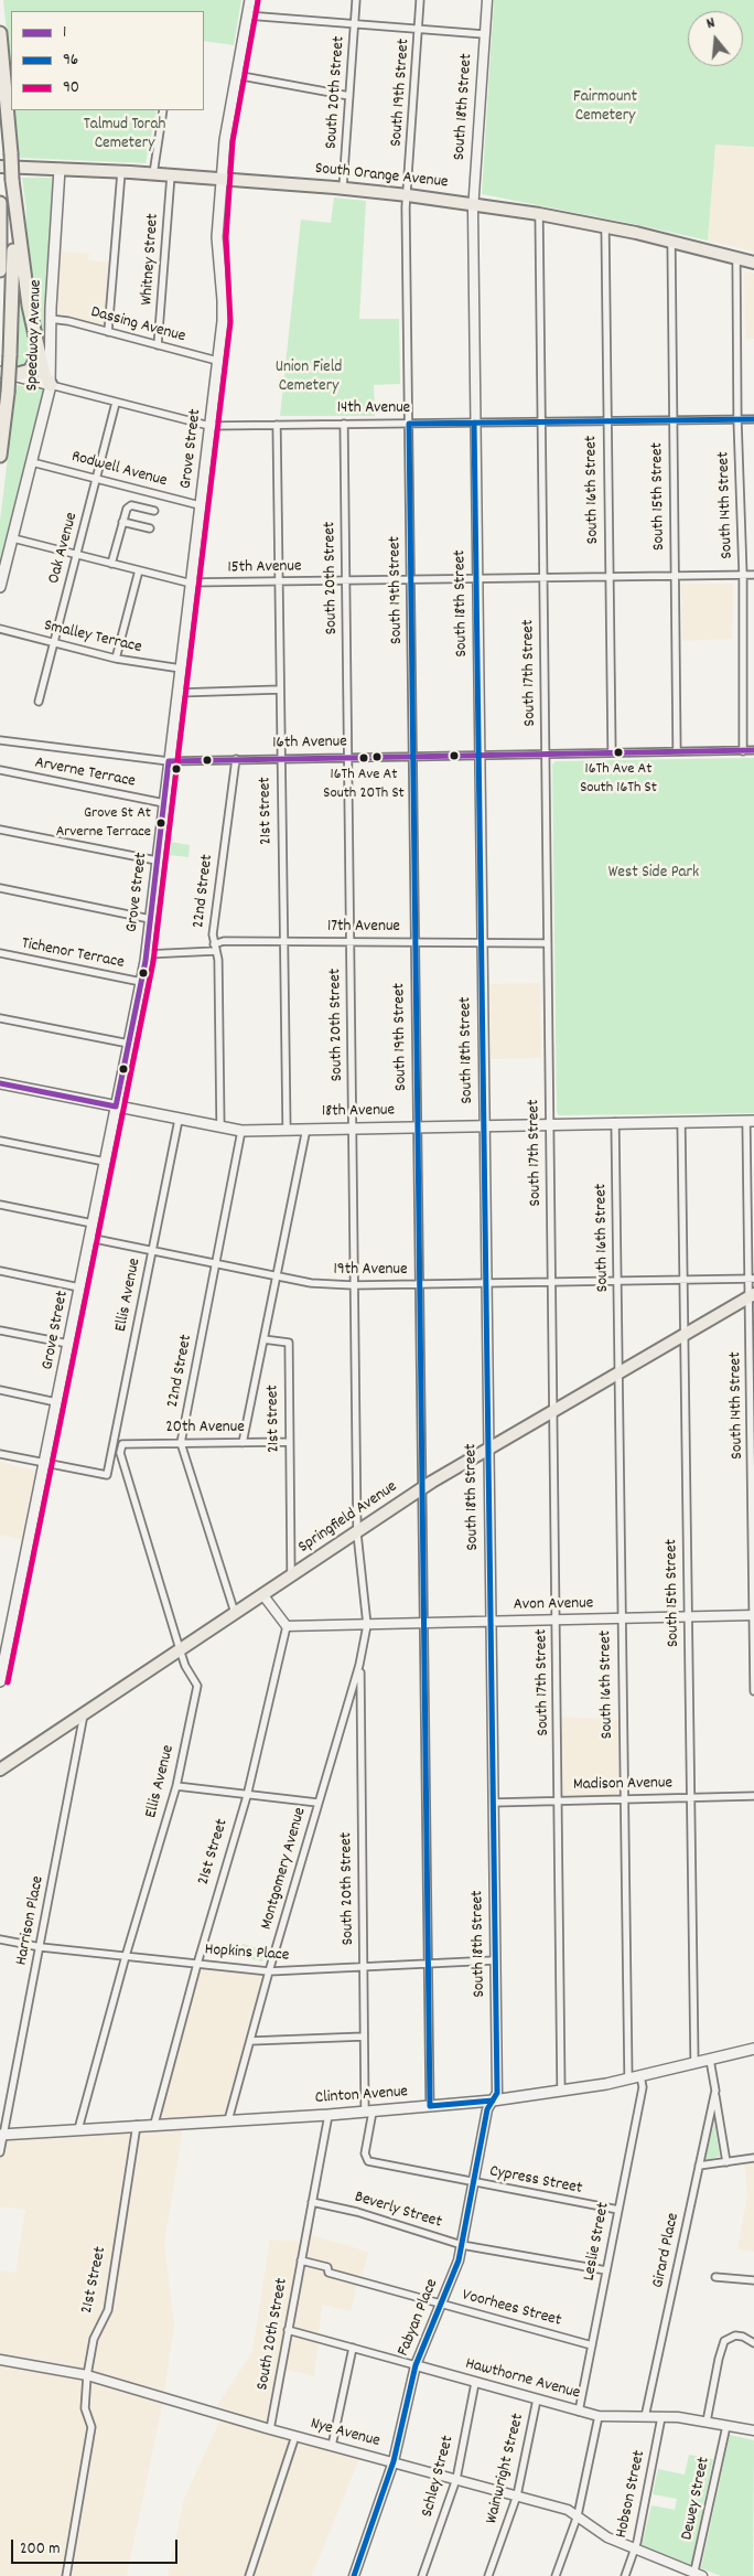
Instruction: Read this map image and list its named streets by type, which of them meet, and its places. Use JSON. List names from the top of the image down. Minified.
{"streets":{"main road":["South Orange Avenue","Speedway Avenue","14th Avenue","Grove Street","18th Avenue","Springfield Avenue","Clinton Avenue"],"street":["South 20th Street","South 19th Street","South 18th Street","Whitney Street","Dassing Avenue","Rodwell Avenue","South 16th Street","South 15th Street","South 14th Street","Oak Avenue","15th Avenue","Smalley Terrace","South 17th Street","16th Avenue","Arverne Terrace","21st Street","22nd Street","17th Avenue","Tichenor Terrace","19th Avenue","Ellis Avenue","20th Avenue","Avon Avenue","Madison Avenue","Montgomery Avenue","Harrison Place","Hopkins Place","Cypress Street","Beverly Street","Leslie Street","Girard Place","Voorhees Street","Fabyan Place","Hawthorne Avenue","Nye Avenue","Wainwright Street","Schley Street","Hobson Street","Dewey Street"]},"crossings":[["South 20th Street","South Orange Avenue"],["South 20th Street","14th Avenue"],["South 20th Street","15th Avenue"],["South 20th Street","16th Avenue"],["South 20th Street","17th Avenue"],["South 20th Street","18th Avenue"],["South 20th Street","19th Avenue"],["South 20th Street","Springfield Avenue"],["South 20th Street","Avon Avenue"],["South 20th Street","Montgomery Avenue"],["South 20th Street","Hopkins Place"],["South 20th Street","Clinton Avenue"],["South 20th Street","Cypress Street"],["South 20th Street","Beverly Street"],["South 20th Street","Voorhees Street"],["South 20th Street","Hawthorne Avenue"],["South 20th Street","Nye Avenue"],["South 19th Street","South Orange Avenue"],["South 19th Street","14th Avenue"],["South 19th Street","15th Avenue"],["South 19th Street","16th Avenue"],["South 19th Street","17th Avenue"],["South 19th Street","18th Avenue"],["South 19th Street","19th Avenue"],["South 19th Street","Springfield Avenue"],["South 19th Street","Avon Avenue"],["South 19th Street","Hopkins Place"],["South 19th Street","Clinton Avenue"],["South 18th Street","South Orange Avenue"],["South 18th Street","14th Avenue"],["South 18th Street","15th Avenue"],["South 18th Street","16th Avenue"],["South 18th Street","17th Avenue"],["South 18th Street","18th Avenue"],["South 18th Street","19th Avenue"],["South 18th Street","Springfield Avenue"],["South 18th Street","Avon Avenue"],["South 18th Street","Madison Avenue"],["South 18th Street","Hopkins Place"],["South 18th Street","Clinton Avenue"],["South 18th Street","Fabyan Place"],["South Orange Avenue","Whitney Street"],["South Orange Avenue","Speedway Avenue"],["South Orange Avenue","Grove Street"],["South Orange Avenue","South 16th Street"],["South Orange Avenue","South 15th Street"],["South Orange Avenue","South 14th Street"],["South Orange Avenue","South 17th Street"],["Whitney Street","Dassing Avenue"],["Dassing Avenue","Speedway Avenue"],["Dassing Avenue","Grove Street"],["Speedway Avenue","14th Avenue"],["Speedway Avenue","Rodwell Avenue"],["Speedway Avenue","15th Avenue"],["14th Avenue","Grove Street"],["14th Avenue","South 16th Street"],["14th Avenue","South 15th Street"],["14th Avenue","South 14th Street"],["14th Avenue","Oak Avenue"],["14th Avenue","South 17th Street"],["14th Avenue","21st Street"],["Grove Street","Rodwell Avenue"],["Grove Street","15th Avenue"],["Grove Street","Smalley Terrace"],["Grove Street","16th Avenue"],["Grove Street","Arverne Terrace"],["Grove Street","17th Avenue"],["Grove Street","Tichenor Terrace"],["Grove Street","18th Avenue"],["Grove Street","19th Avenue"],["Grove Street","Ellis Avenue"],["Rodwell Avenue","Oak Avenue"],["South 16th Street","15th Avenue"],["South 16th Street","16th Avenue"],["South 16th Street","18th Avenue"],["South 16th Street","19th Avenue"],["South 16th Street","Springfield Avenue"],["South 16th Street","Avon Avenue"],["South 16th Street","Madison Avenue"],["South 16th Street","Clinton Avenue"],["South 15th Street","15th Avenue"],["South 15th Street","16th Avenue"],["South 15th Street","18th Avenue"],["South 15th Street","19th Avenue"],["South 15th Street","Springfield Avenue"],["South 15th Street","Avon Avenue"],["South 15th Street","Madison Avenue"],["South 15th Street","Clinton Avenue"],["South 14th Street","15th Avenue"],["South 14th Street","16th Avenue"],["South 14th Street","18th Avenue"],["South 14th Street","19th Avenue"],["South 14th Street","Springfield Avenue"],["South 14th Street","Avon Avenue"],["Oak Avenue","15th Avenue"],["Oak Avenue","Smalley Terrace"],["15th Avenue","South 17th Street"],["15th Avenue","21st Street"],["South 17th Street","16th Avenue"],["South 17th Street","17th Avenue"],["South 17th Street","18th Avenue"],["South 17th Street","19th Avenue"],["South 17th Street","Springfield Avenue"],["South 17th Street","Avon Avenue"],["South 17th Street","Madison Avenue"],["South 17th Street","Clinton Avenue"],["16th Avenue","21st Street"],["16th Avenue","22nd Street"],["21st Street","17th Avenue"],["21st Street","18th Avenue"],["21st Street","20th Avenue"],["21st Street","Springfield Avenue"],["21st Street","Avon Avenue"],["21st Street","Hopkins Place"],["21st Street","Clinton Avenue"],["21st Street","Nye Avenue"],["22nd Street","17th Avenue"],["22nd Street","18th Avenue"],["22nd Street","19th Avenue"],["22nd Street","20th Avenue"],["22nd Street","Springfield Avenue"],["18th Avenue","Ellis Avenue"],["19th Avenue","Ellis Avenue"],["Ellis Avenue","20th Avenue"],["Ellis Avenue","Springfield Avenue"],["Ellis Avenue","Hopkins Place"],["Ellis Avenue","Clinton Avenue"],["Springfield Avenue","Harrison Place"],["Avon Avenue","Montgomery Avenue"],["Montgomery Avenue","Hopkins Place"],["Montgomery Avenue","Clinton Avenue"],["Harrison Place","Hopkins Place"],["Harrison Place","Clinton Avenue"],["Clinton Avenue","Cypress Street"],["Clinton Avenue","Leslie Street"],["Clinton Avenue","Girard Place"],["Clinton Avenue","Fabyan Place"],["Cypress Street","Leslie Street"],["Cypress Street","Fabyan Place"],["Beverly Street","Leslie Street"],["Beverly Street","Fabyan Place"],["Leslie Street","Voorhees Street"],["Leslie Street","Hawthorne Avenue"],["Girard Place","Hawthorne Avenue"],["Voorhees Street","Fabyan Place"],["Fabyan Place","Hawthorne Avenue"],["Fabyan Place","Nye Avenue"],["Hawthorne Avenue","Wainwright Street"],["Hawthorne Avenue","Schley Street"],["Hawthorne Avenue","Hobson Street"],["Hawthorne Avenue","Dewey Street"],["Nye Avenue","Wainwright Street"],["Nye Avenue","Schley Street"],["Nye Avenue","Hobson Street"],["Nye Avenue","Dewey Street"]],"parks":["Fairmount Cemetery","Talmud Torah Cemetery","Union Field Cemetery","West Side Park"],"places":["16Th Ave At South 16Th St","16Th Ave At South 20Th St","Grove St At Arverne Terrace"],"lines":["transit line 90","transit line 96","transit line 1"],"legend":["1","96","90"],"scale_bar":"200 m","north":"top"}
